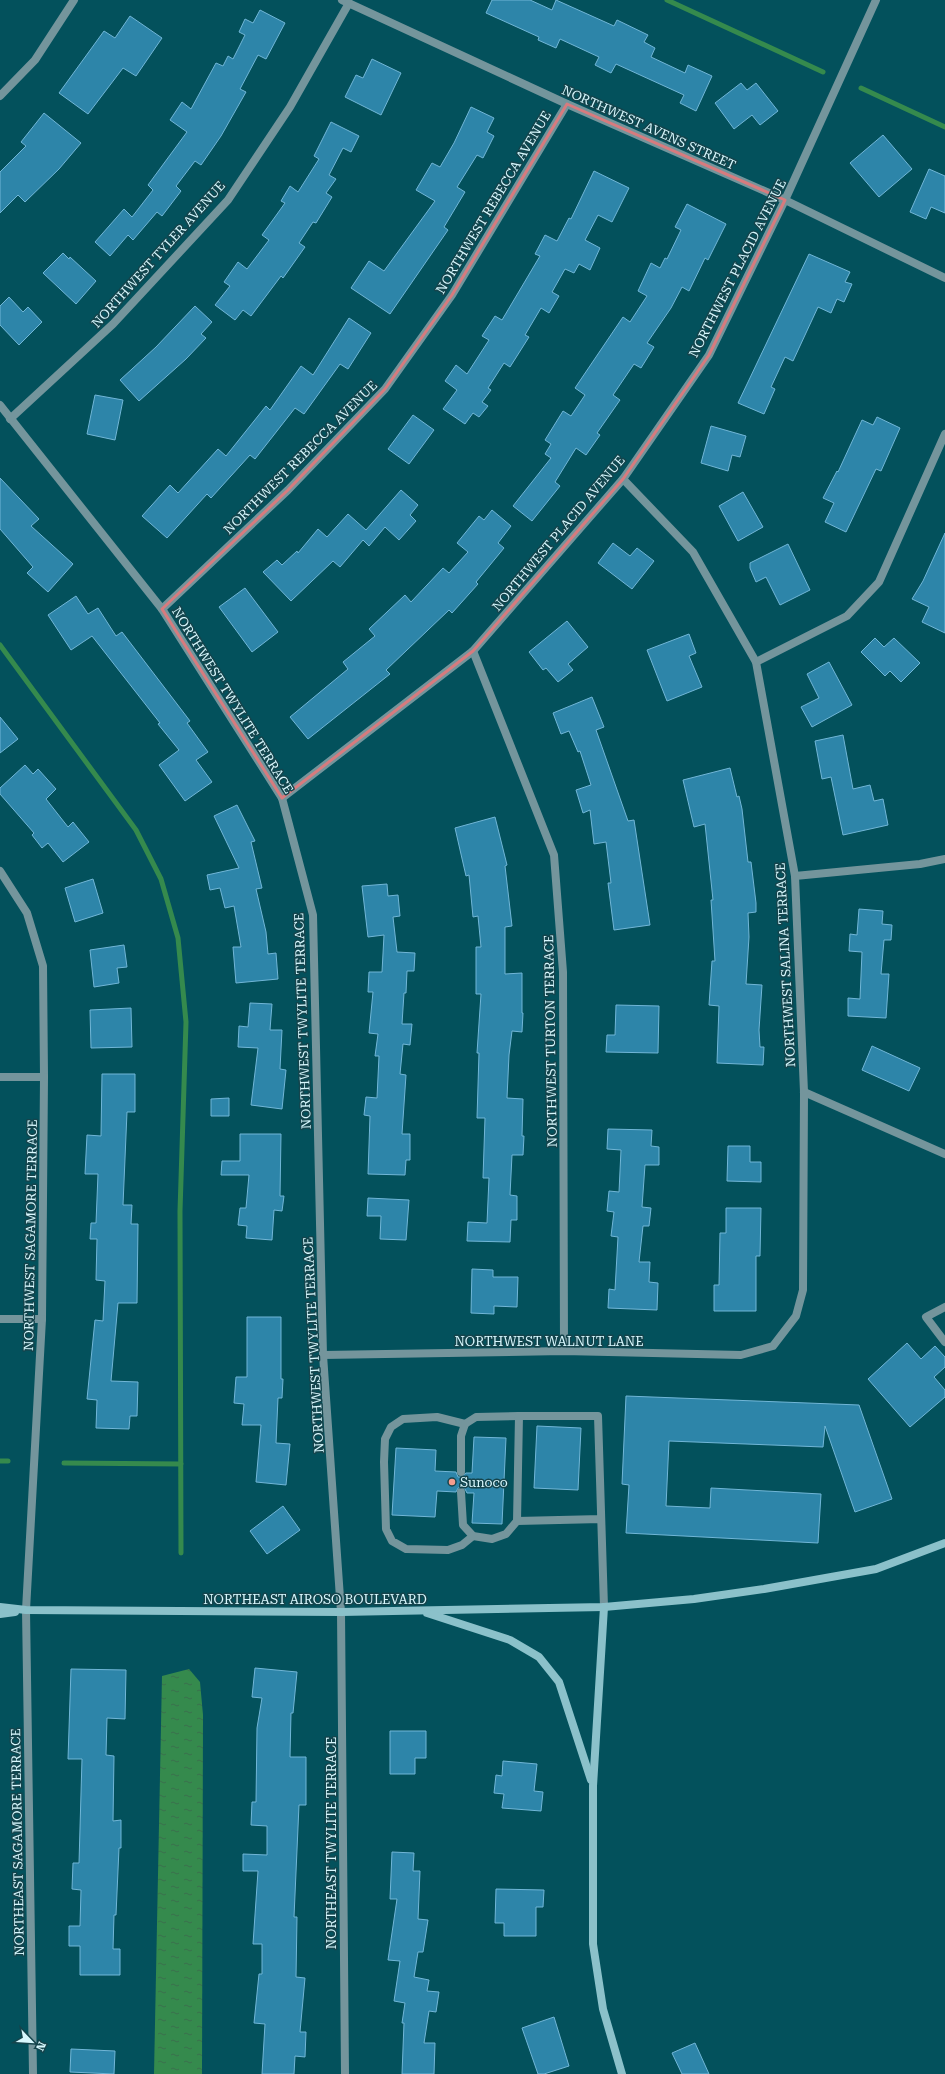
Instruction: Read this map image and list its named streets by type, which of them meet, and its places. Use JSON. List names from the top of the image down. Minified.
{"streets":{"main road":["NORTHEAST AIROSO BOULEVARD"],"street":["NORTHWEST AVENS STREET","NORTHWEST REBECCA AVENUE","NORTHWEST TYLER AVENUE","NORTHWEST PLACID AVENUE","NORTHWEST TWYLITE TERRACE","NORTHWEST SALINA TERRACE","NORTHWEST TURTON TERRACE","NORTHWEST SAGAMORE TERRACE","NORTHWEST WALNUT LANE","NORTHEAST SAGAMORE TERRACE","NORTHEAST TWYLITE TERRACE"]},"crossings":[["NORTHWEST AVENS STREET","NORTHWEST REBECCA AVENUE"],["NORTHWEST AVENS STREET","NORTHWEST TYLER AVENUE"],["NORTHWEST AVENS STREET","NORTHWEST PLACID AVENUE"],["NORTHWEST REBECCA AVENUE","NORTHWEST TWYLITE TERRACE"],["NORTHWEST TYLER AVENUE","NORTHWEST TWYLITE TERRACE"],["NORTHWEST PLACID AVENUE","NORTHWEST TWYLITE TERRACE"],["NORTHWEST PLACID AVENUE","NORTHWEST SALINA TERRACE"],["NORTHWEST PLACID AVENUE","NORTHWEST TURTON TERRACE"],["NORTHWEST TWYLITE TERRACE","NORTHWEST WALNUT LANE"],["NORTHWEST TWYLITE TERRACE","NORTHEAST AIROSO BOULEVARD"],["NORTHWEST TWYLITE TERRACE","NORTHEAST TWYLITE TERRACE"],["NORTHWEST SALINA TERRACE","NORTHWEST WALNUT LANE"],["NORTHWEST TURTON TERRACE","NORTHWEST WALNUT LANE"],["NORTHWEST SAGAMORE TERRACE","NORTHEAST AIROSO BOULEVARD"],["NORTHWEST SAGAMORE TERRACE","NORTHEAST SAGAMORE TERRACE"],["NORTHEAST AIROSO BOULEVARD","NORTHEAST SAGAMORE TERRACE"],["NORTHEAST AIROSO BOULEVARD","NORTHEAST TWYLITE TERRACE"]],"places":["Sunoco"],"north":"bottom right"}
